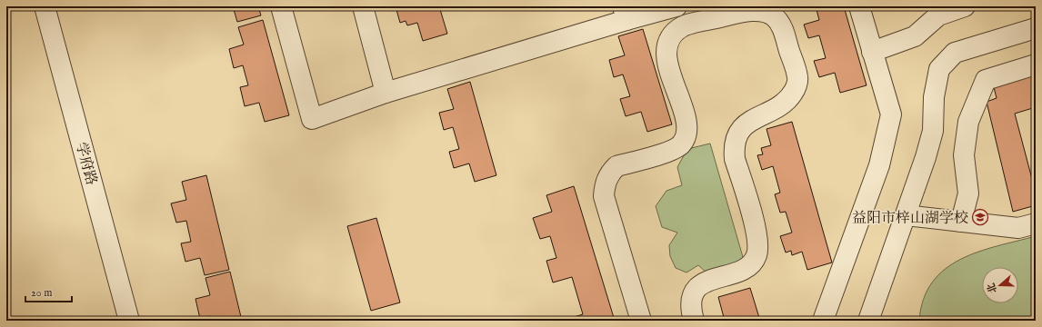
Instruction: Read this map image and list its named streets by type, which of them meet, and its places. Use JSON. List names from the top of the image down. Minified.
{"streets":{"street":["学府路"]},"places":{"school or university":["益阳市梓山湖学校"]},"scale_bar":"20 m","north":"left"}
